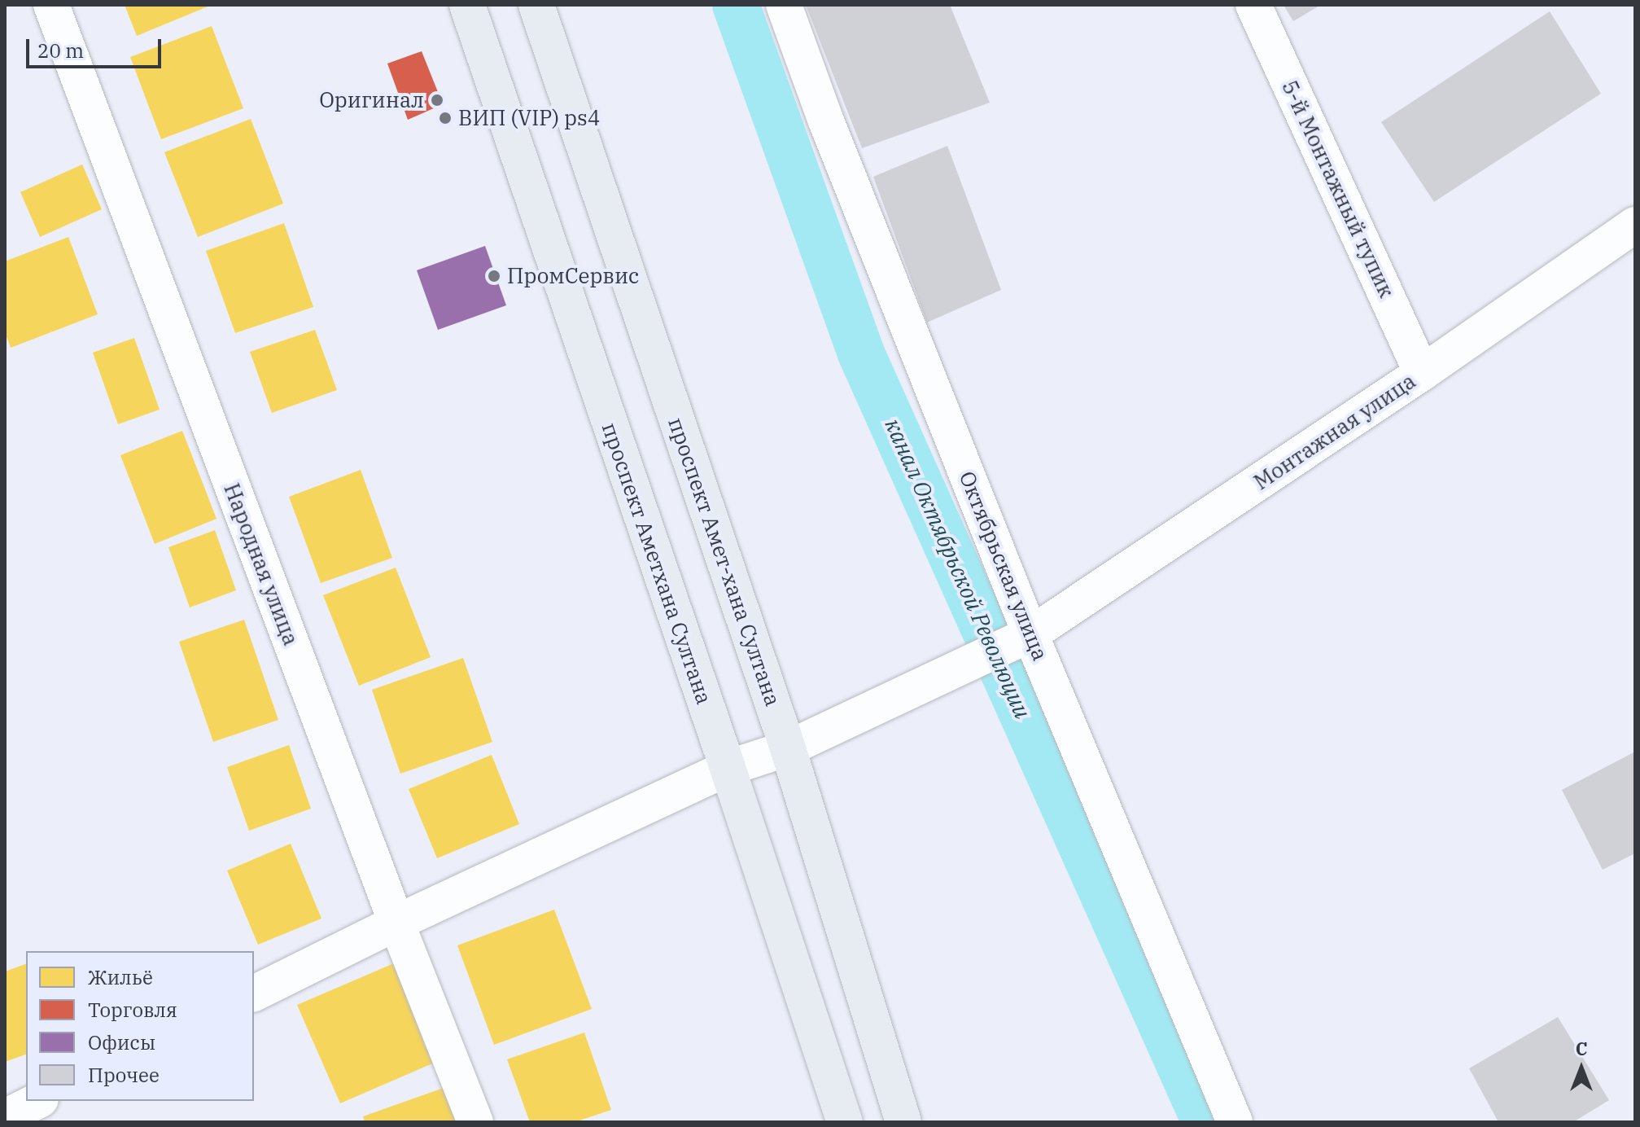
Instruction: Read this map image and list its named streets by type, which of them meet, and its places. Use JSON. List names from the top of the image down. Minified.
{"streets":{"main road":["проспект Амет-хана Султана","проспект Аметхана Султана"],"street":["5-й Монтажный тупик","Монтажная улица","Народная улица","Октябрьская улица"]},"crossings":[["5-й Монтажный тупик","Монтажная улица"],["Монтажная улица","проспект Амет-хана Султана"],["Монтажная улица","проспект Аметхана Султана"],["Монтажная улица","Народная улица"],["Монтажная улица","Октябрьская улица"]],"water":["канал Октябрьской Революции"],"places":["Оригинал","ВИП (VIP) ps4","ПромСервис"],"legend":["Жильё","Торговля","Офисы","Прочее"],"scale_bar":"20 m","north":"top"}
